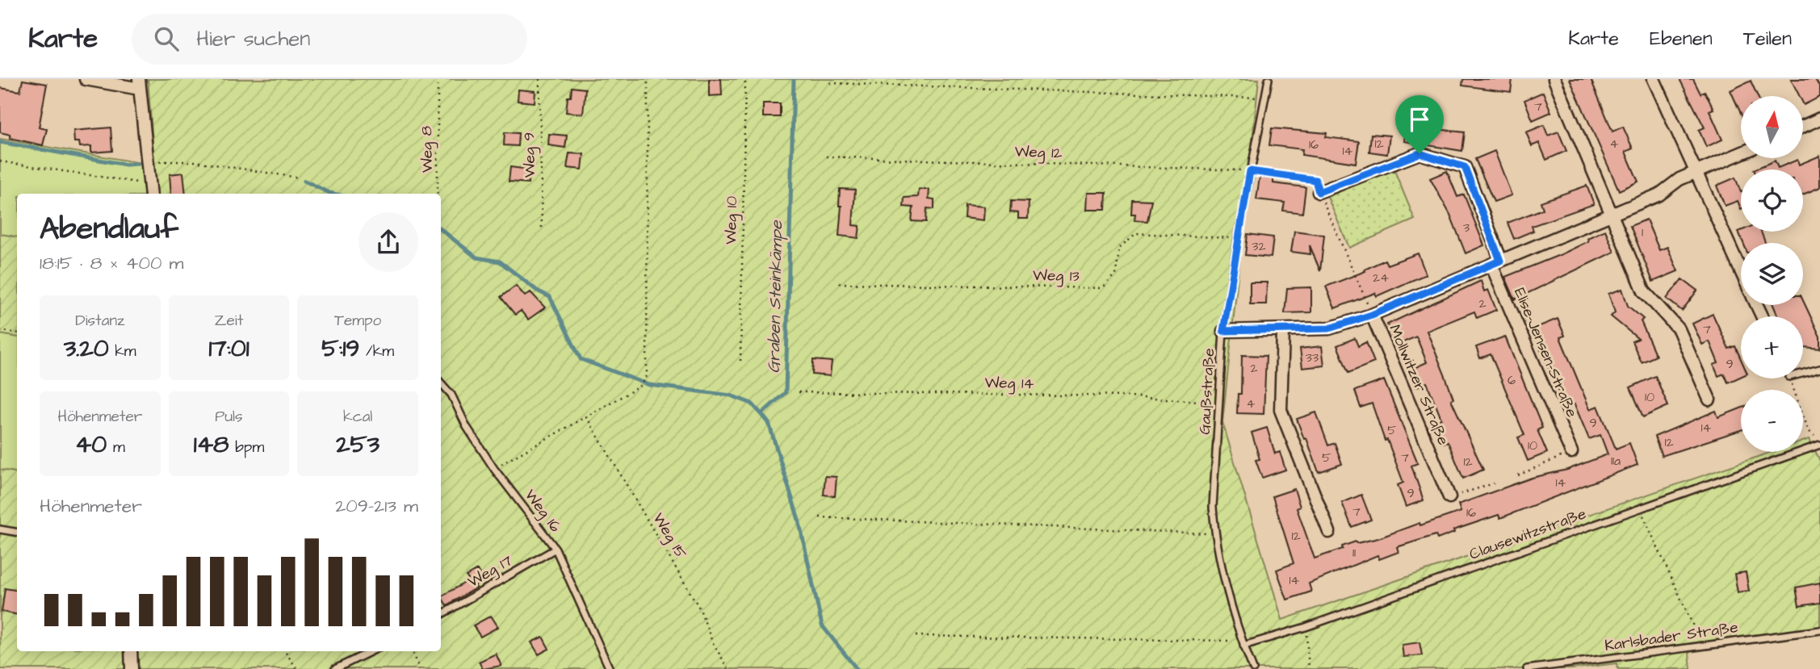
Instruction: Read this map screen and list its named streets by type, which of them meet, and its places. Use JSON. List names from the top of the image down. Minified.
{"streets":{"street":["Elise-Jensen-Straße","Mollwitzer Straße"],"lane":["Gaußstraße","Weg 16","Clausewitzstraße","Weg 17","Karlsbader Straße"],"path":["Weg 8","Weg 12","Weg 9","Weg 10","Weg 13","Weg 14","Weg 15"]},"crossings":[["Weg 12","Elise-Jensen-Straße"],["Weg 12","Mollwitzer Straße"],["Weg 12","Gaußstraße"],["Weg 13","Gaußstraße"],["Elise-Jensen-Straße","Mollwitzer Straße"],["Weg 14","Gaußstraße"],["Gaußstraße","Clausewitzstraße"],["Weg 16","Weg 17"]],"water":["Graben Steinkämpe"],"house_numbers":["7","12","4","16","14","3","1","32","24","2","7","33","9","2","6","10","4","9","14","5","12","10","5","7","11a","12","14","9","7","16","12","11","14"],"north":"top","page":{"header":"Karte","search":"Hier suchen","nav":["Karte","Ebenen","Teilen"],"map_buttons":["+","−"],"heading":["Abendlauf","18:15 · 8 × 400 m"],"stats":[["Distanz","3.20 km"],["Zeit","17:01"],["Tempo","5:19 /km"],["Höhenmeter","40 m"],["Puls","148 bpm"],["kcal","253"]],"chart":["Höhenmeter","209–213 m"]}}
